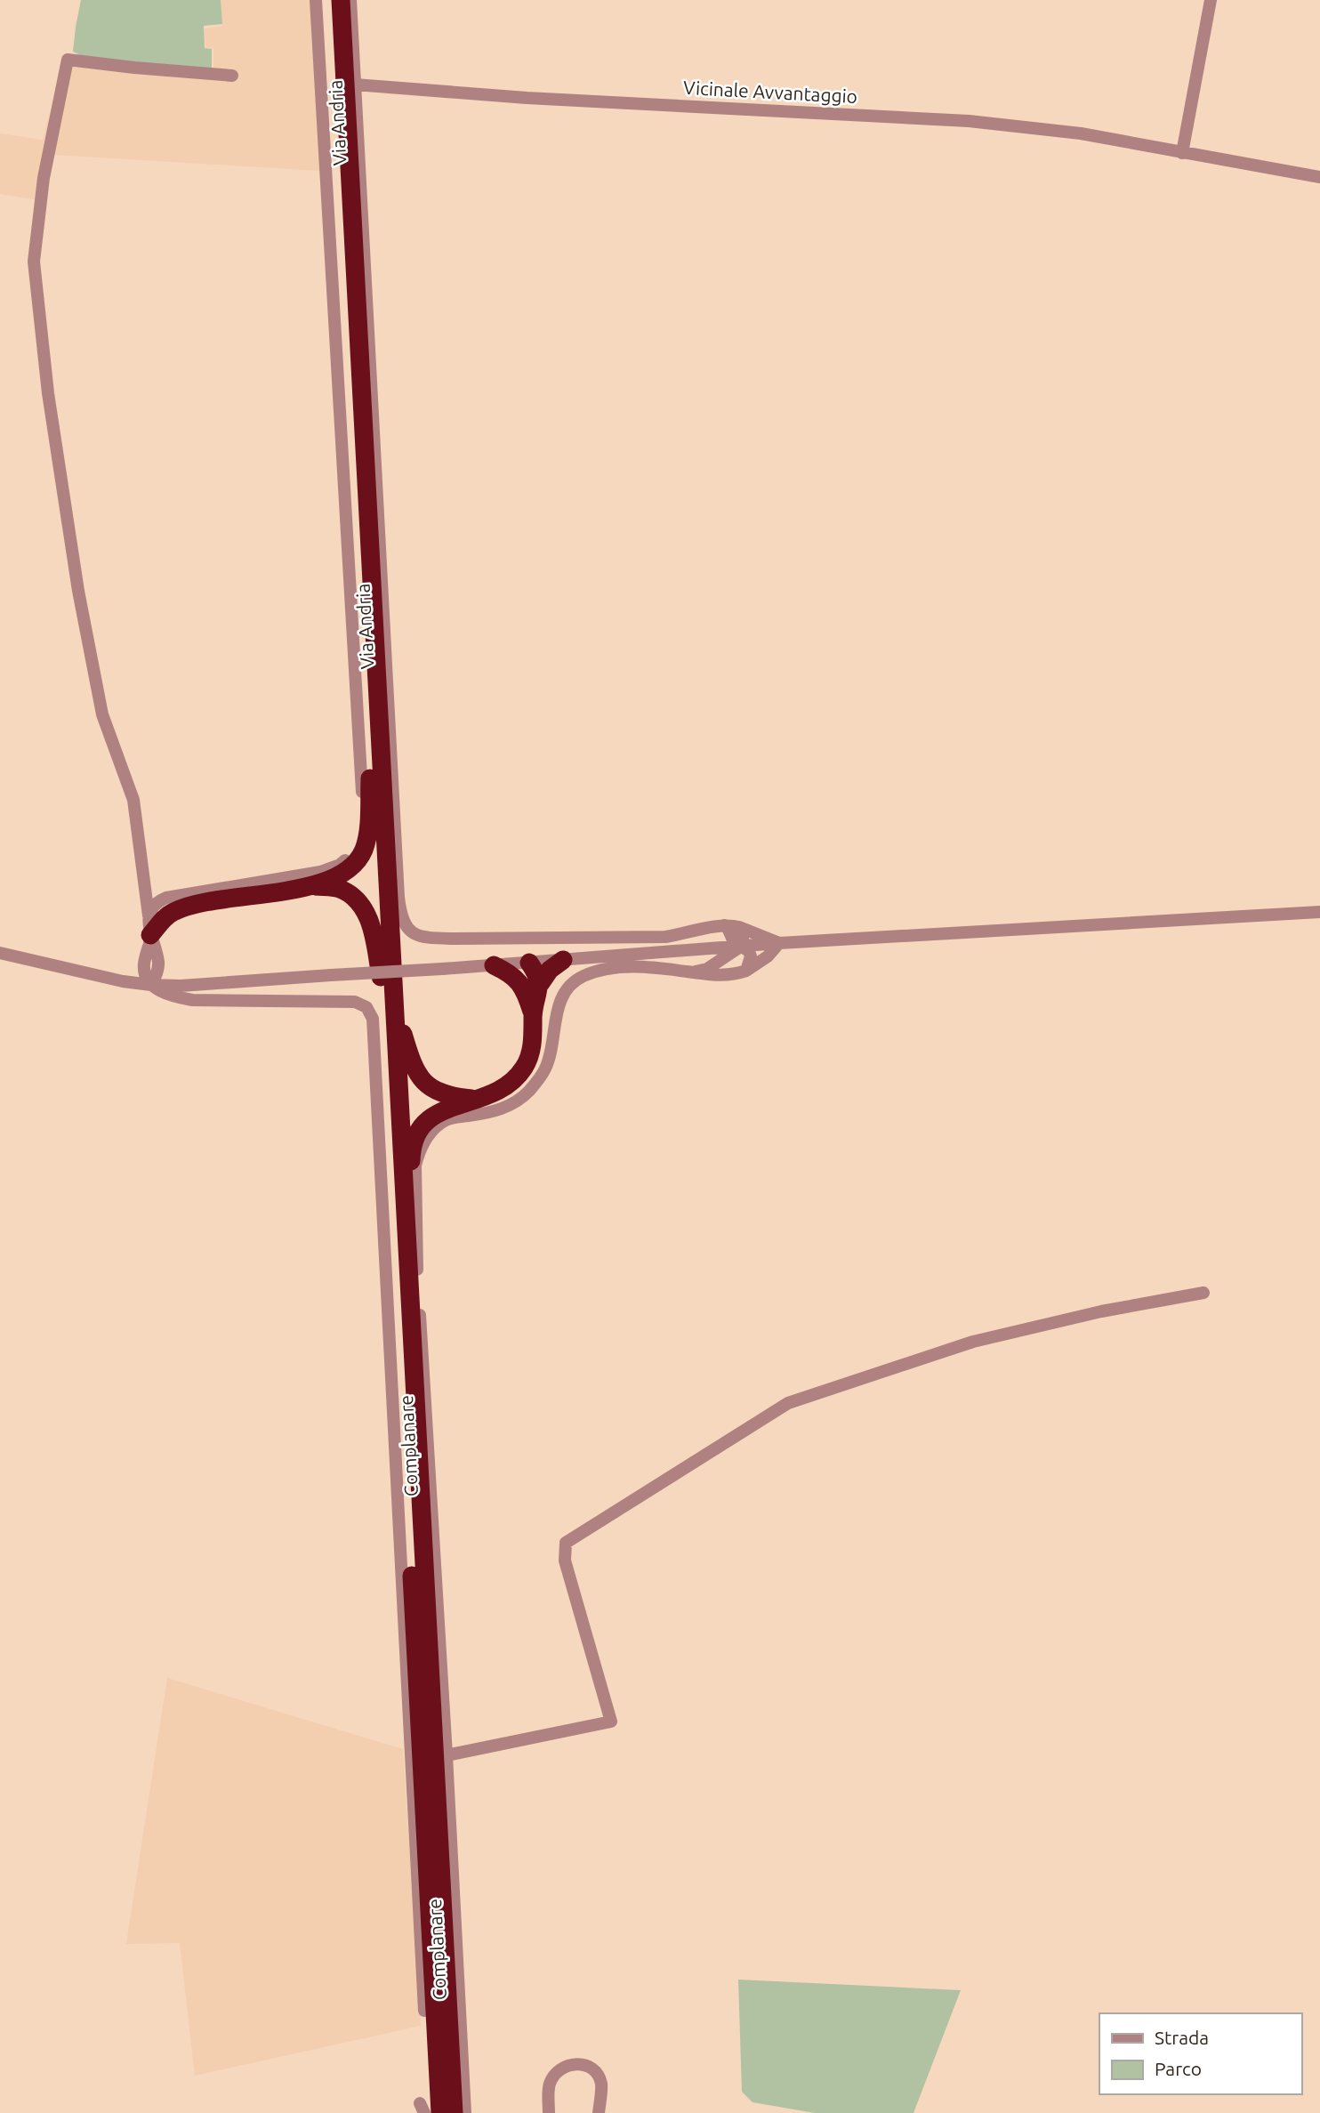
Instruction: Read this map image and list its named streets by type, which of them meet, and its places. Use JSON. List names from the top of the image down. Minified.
{"streets":{"street":["Vicinale Avvantaggio","Via Andria","Complanare"]},"crossings":[["Vicinale Avvantaggio","Via Andria"]],"legend":["Strada","Parco"]}
